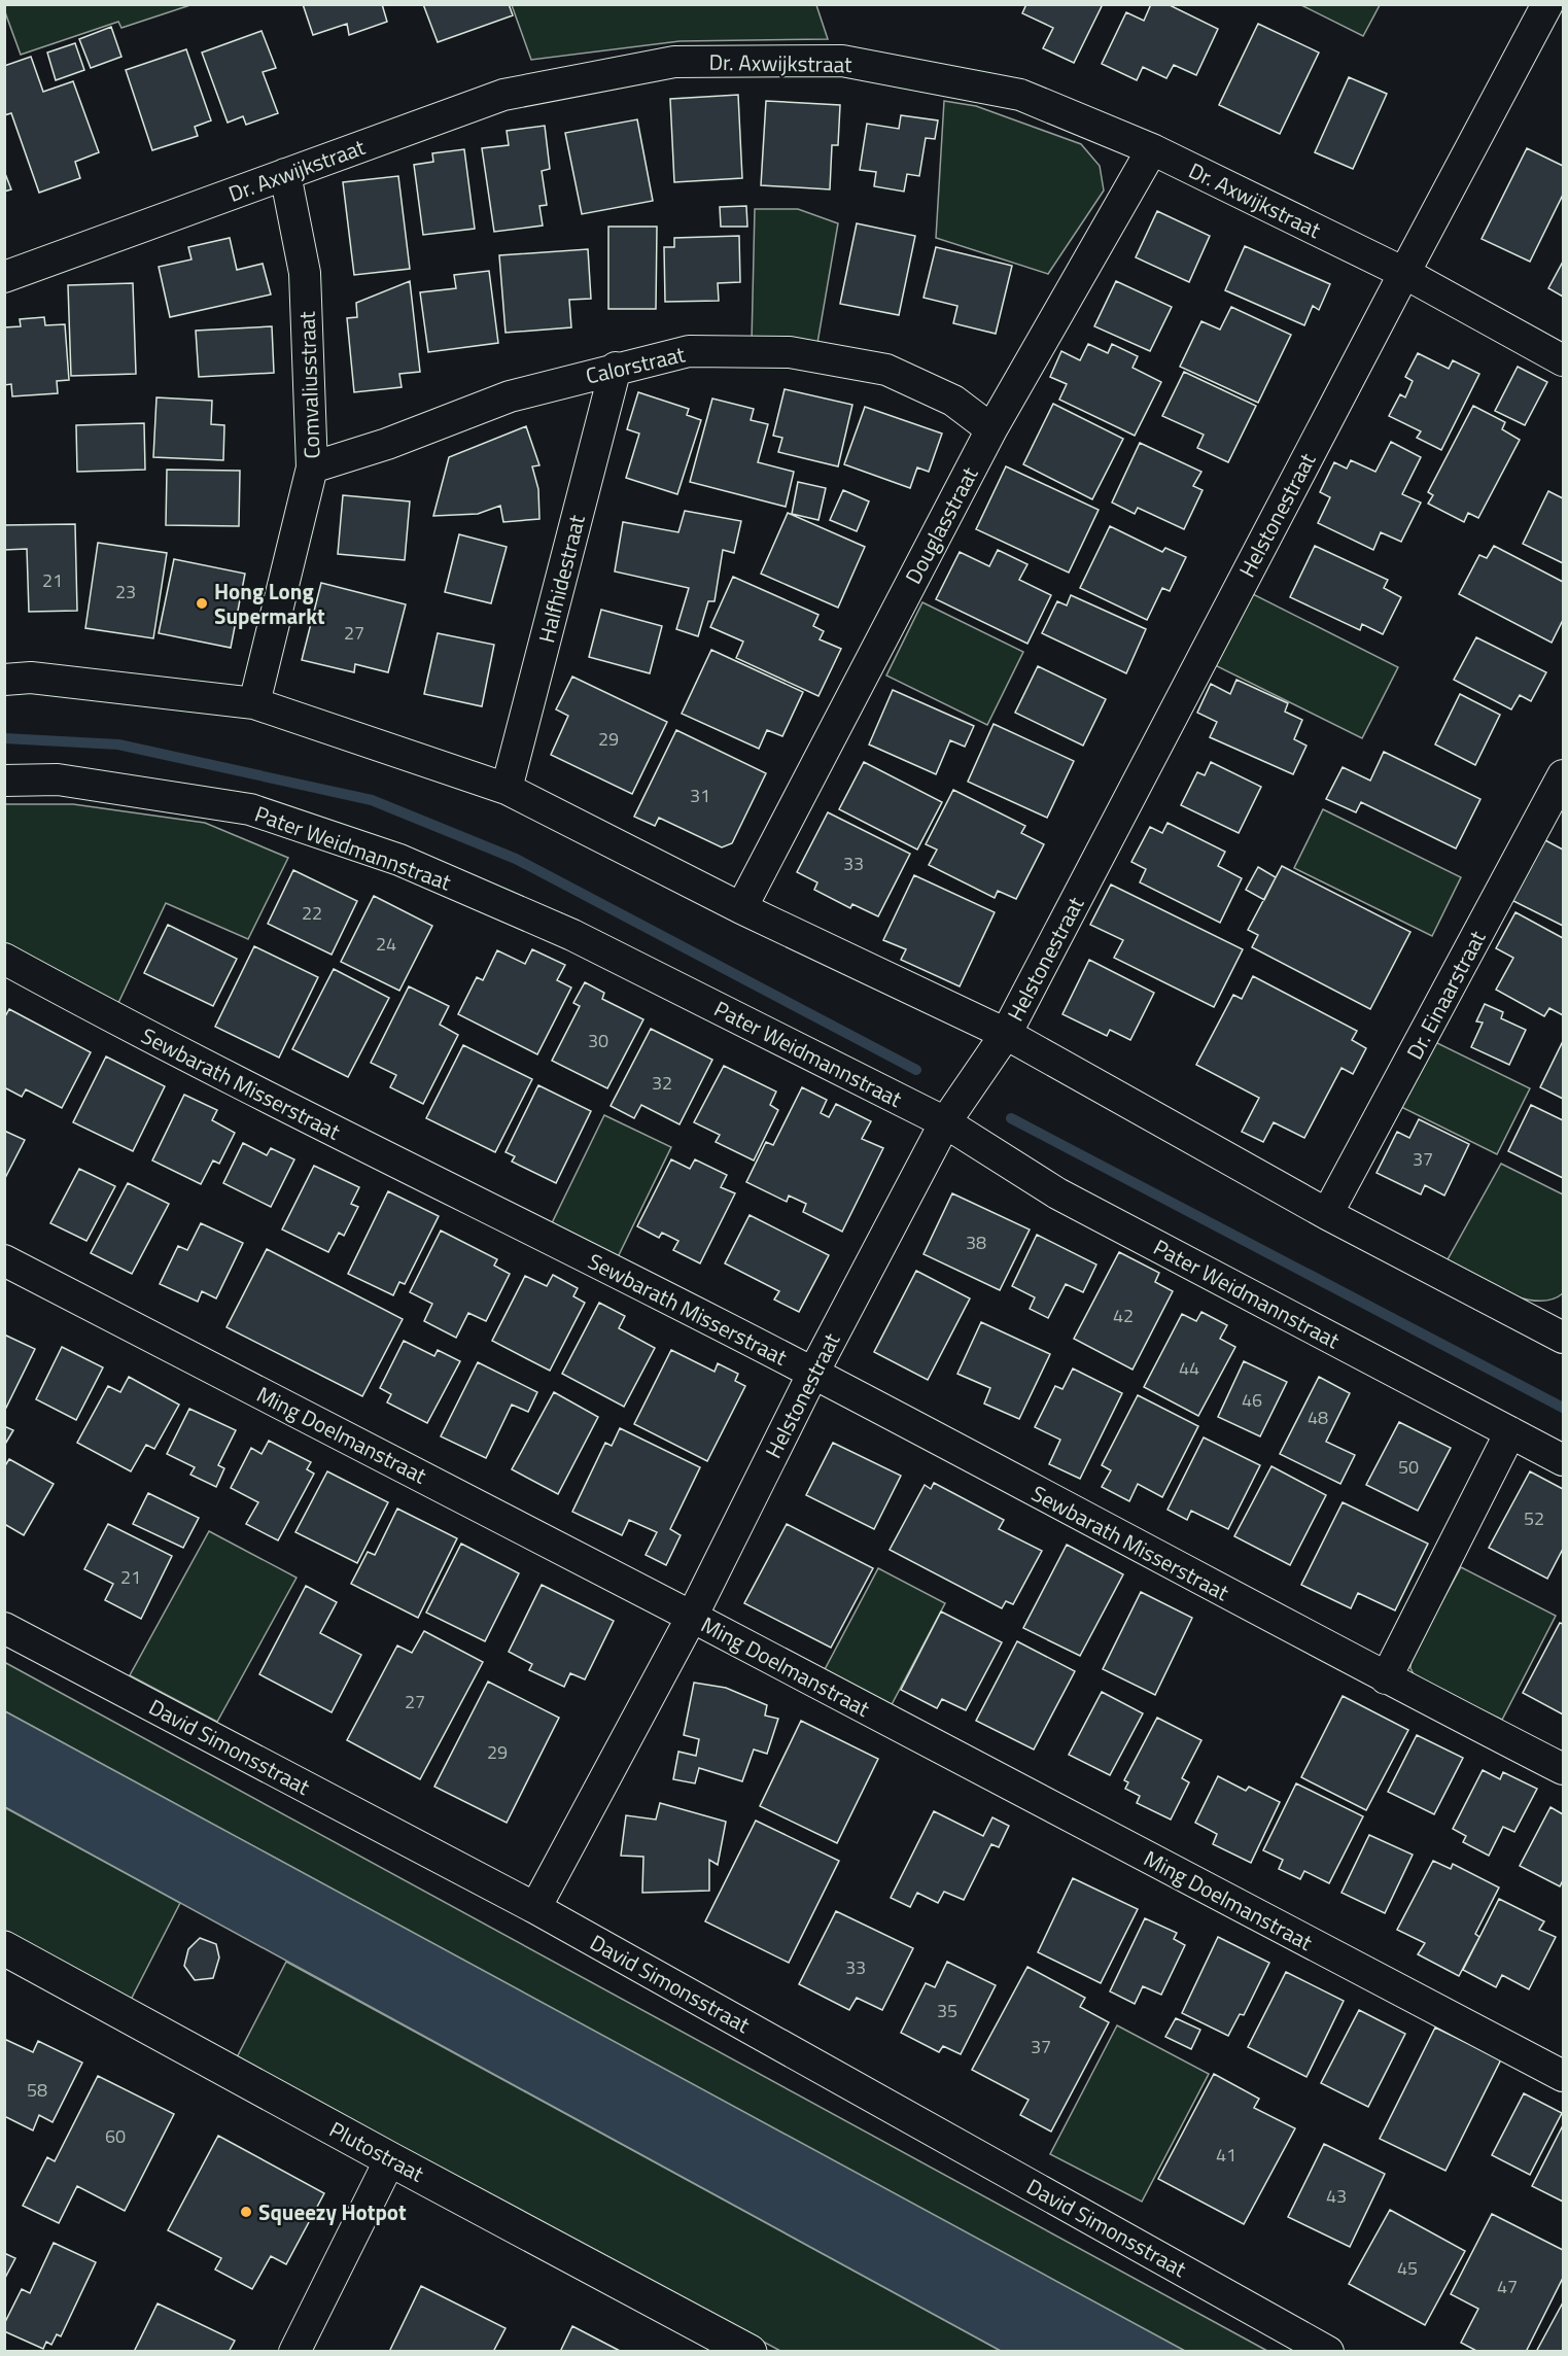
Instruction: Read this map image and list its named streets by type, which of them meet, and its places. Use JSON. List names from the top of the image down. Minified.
{"streets":{"street":["Dr. Axwijkstraat","Calorstraat","Comvaliusstraat","Helstonestraat","Douglasstraat","Halfhidestraat","Pater Weidmannstraat","Dr. Einaarstraat","Sewbarath Misserstraat","Ming Doelmanstraat","David Simonsstraat","Plutostraat"]},"crossings":[["Dr. Axwijkstraat","Comvaliusstraat"],["Dr. Axwijkstraat","Helstonestraat"],["Dr. Axwijkstraat","Douglasstraat"],["Calorstraat","Comvaliusstraat"],["Calorstraat","Douglasstraat"],["Calorstraat","Halfhidestraat"],["Helstonestraat","Pater Weidmannstraat"],["Helstonestraat","Sewbarath Misserstraat"],["Helstonestraat","Ming Doelmanstraat"],["Helstonestraat","David Simonsstraat"]],"places":["Hong Long Supermarkt","Squeezy Hotpot"],"house_numbers":["21","23","27","29","31","33","22","24","30","32","37","38","42","44","46","48","50","52","21","27","29","33","35","37","58","60","41","43","45","47"]}
